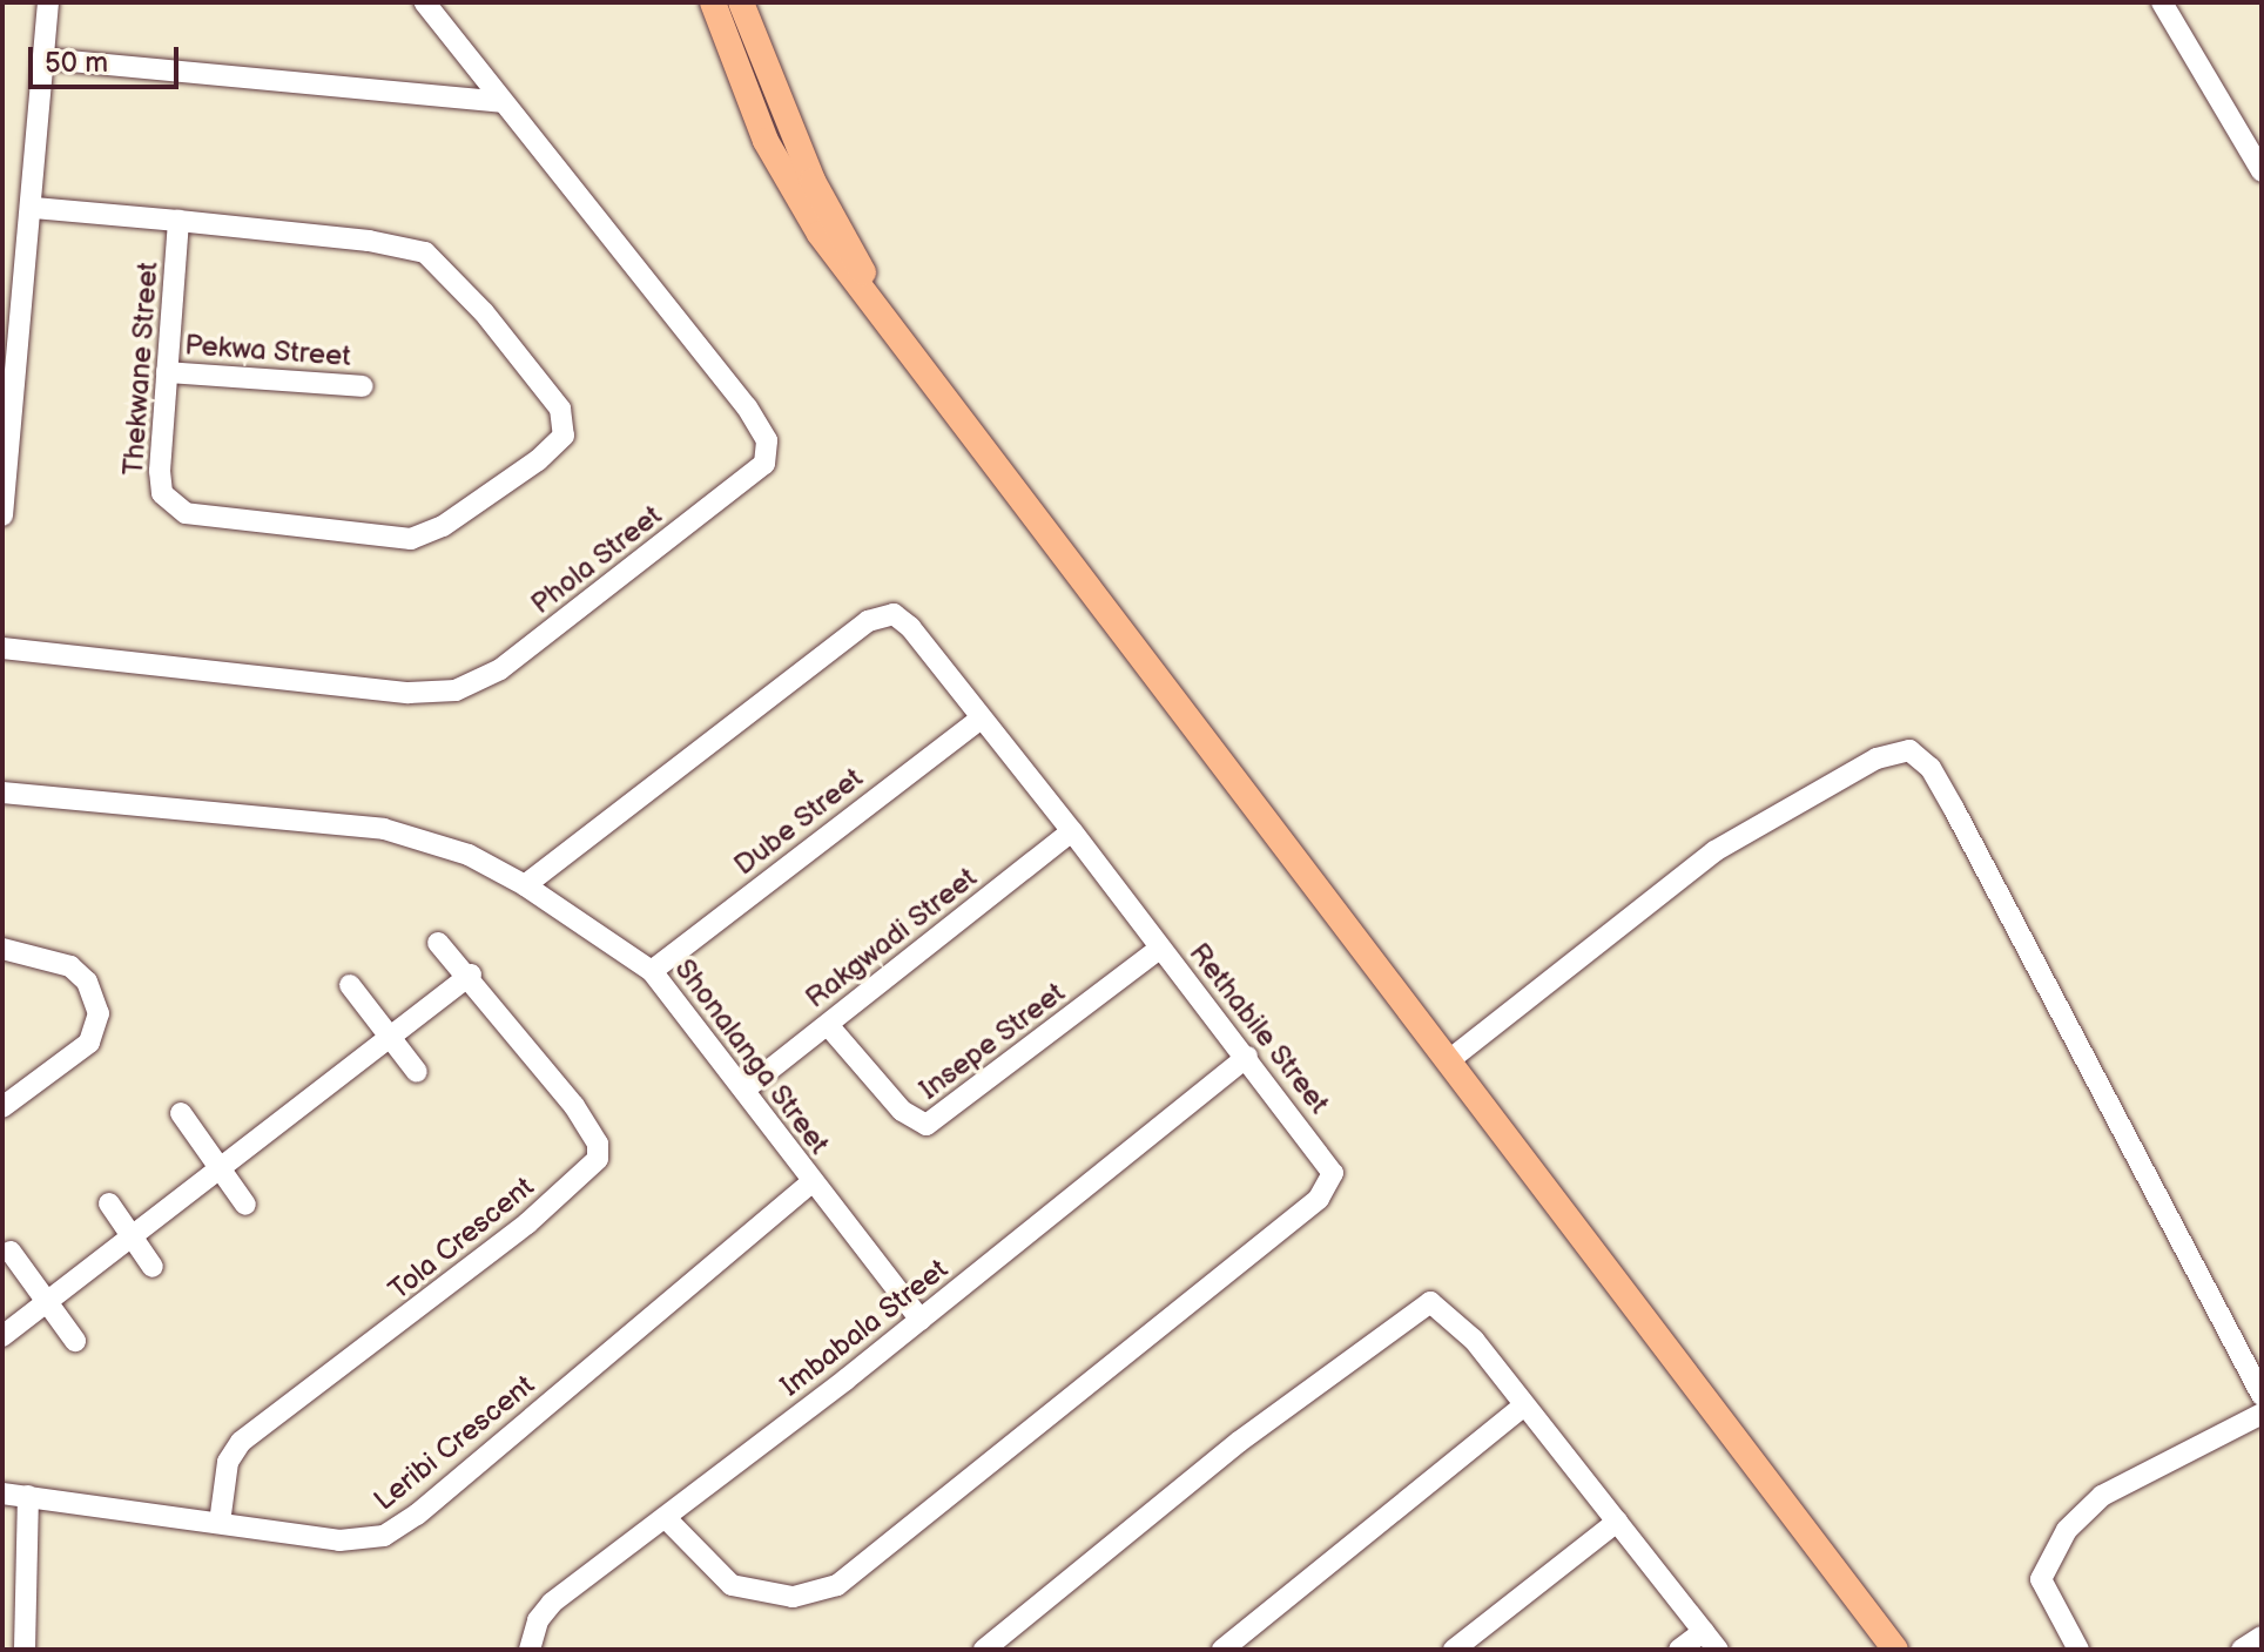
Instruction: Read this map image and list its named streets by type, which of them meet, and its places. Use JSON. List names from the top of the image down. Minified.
{"streets":{"street":["Pekwa Street","Thekwane Street","Phola Street","Dube Street","Rakgwadi Street","Rethabile Street","Insepe Street","Shonalanga Street","Tola Crescent","Imbabala Street","Leribi Crescent"]},"crossings":[["Pekwa Street","Thekwane Street"],["Dube Street","Rethabile Street"],["Dube Street","Shonalanga Street"],["Rakgwadi Street","Rethabile Street"],["Rakgwadi Street","Insepe Street"],["Rakgwadi Street","Shonalanga Street"],["Rethabile Street","Insepe Street"],["Rethabile Street","Shonalanga Street"],["Rethabile Street","Imbabala Street"],["Shonalanga Street","Imbabala Street"],["Shonalanga Street","Leribi Crescent"],["Tola Crescent","Leribi Crescent"]],"scale_bar":"50 m"}
